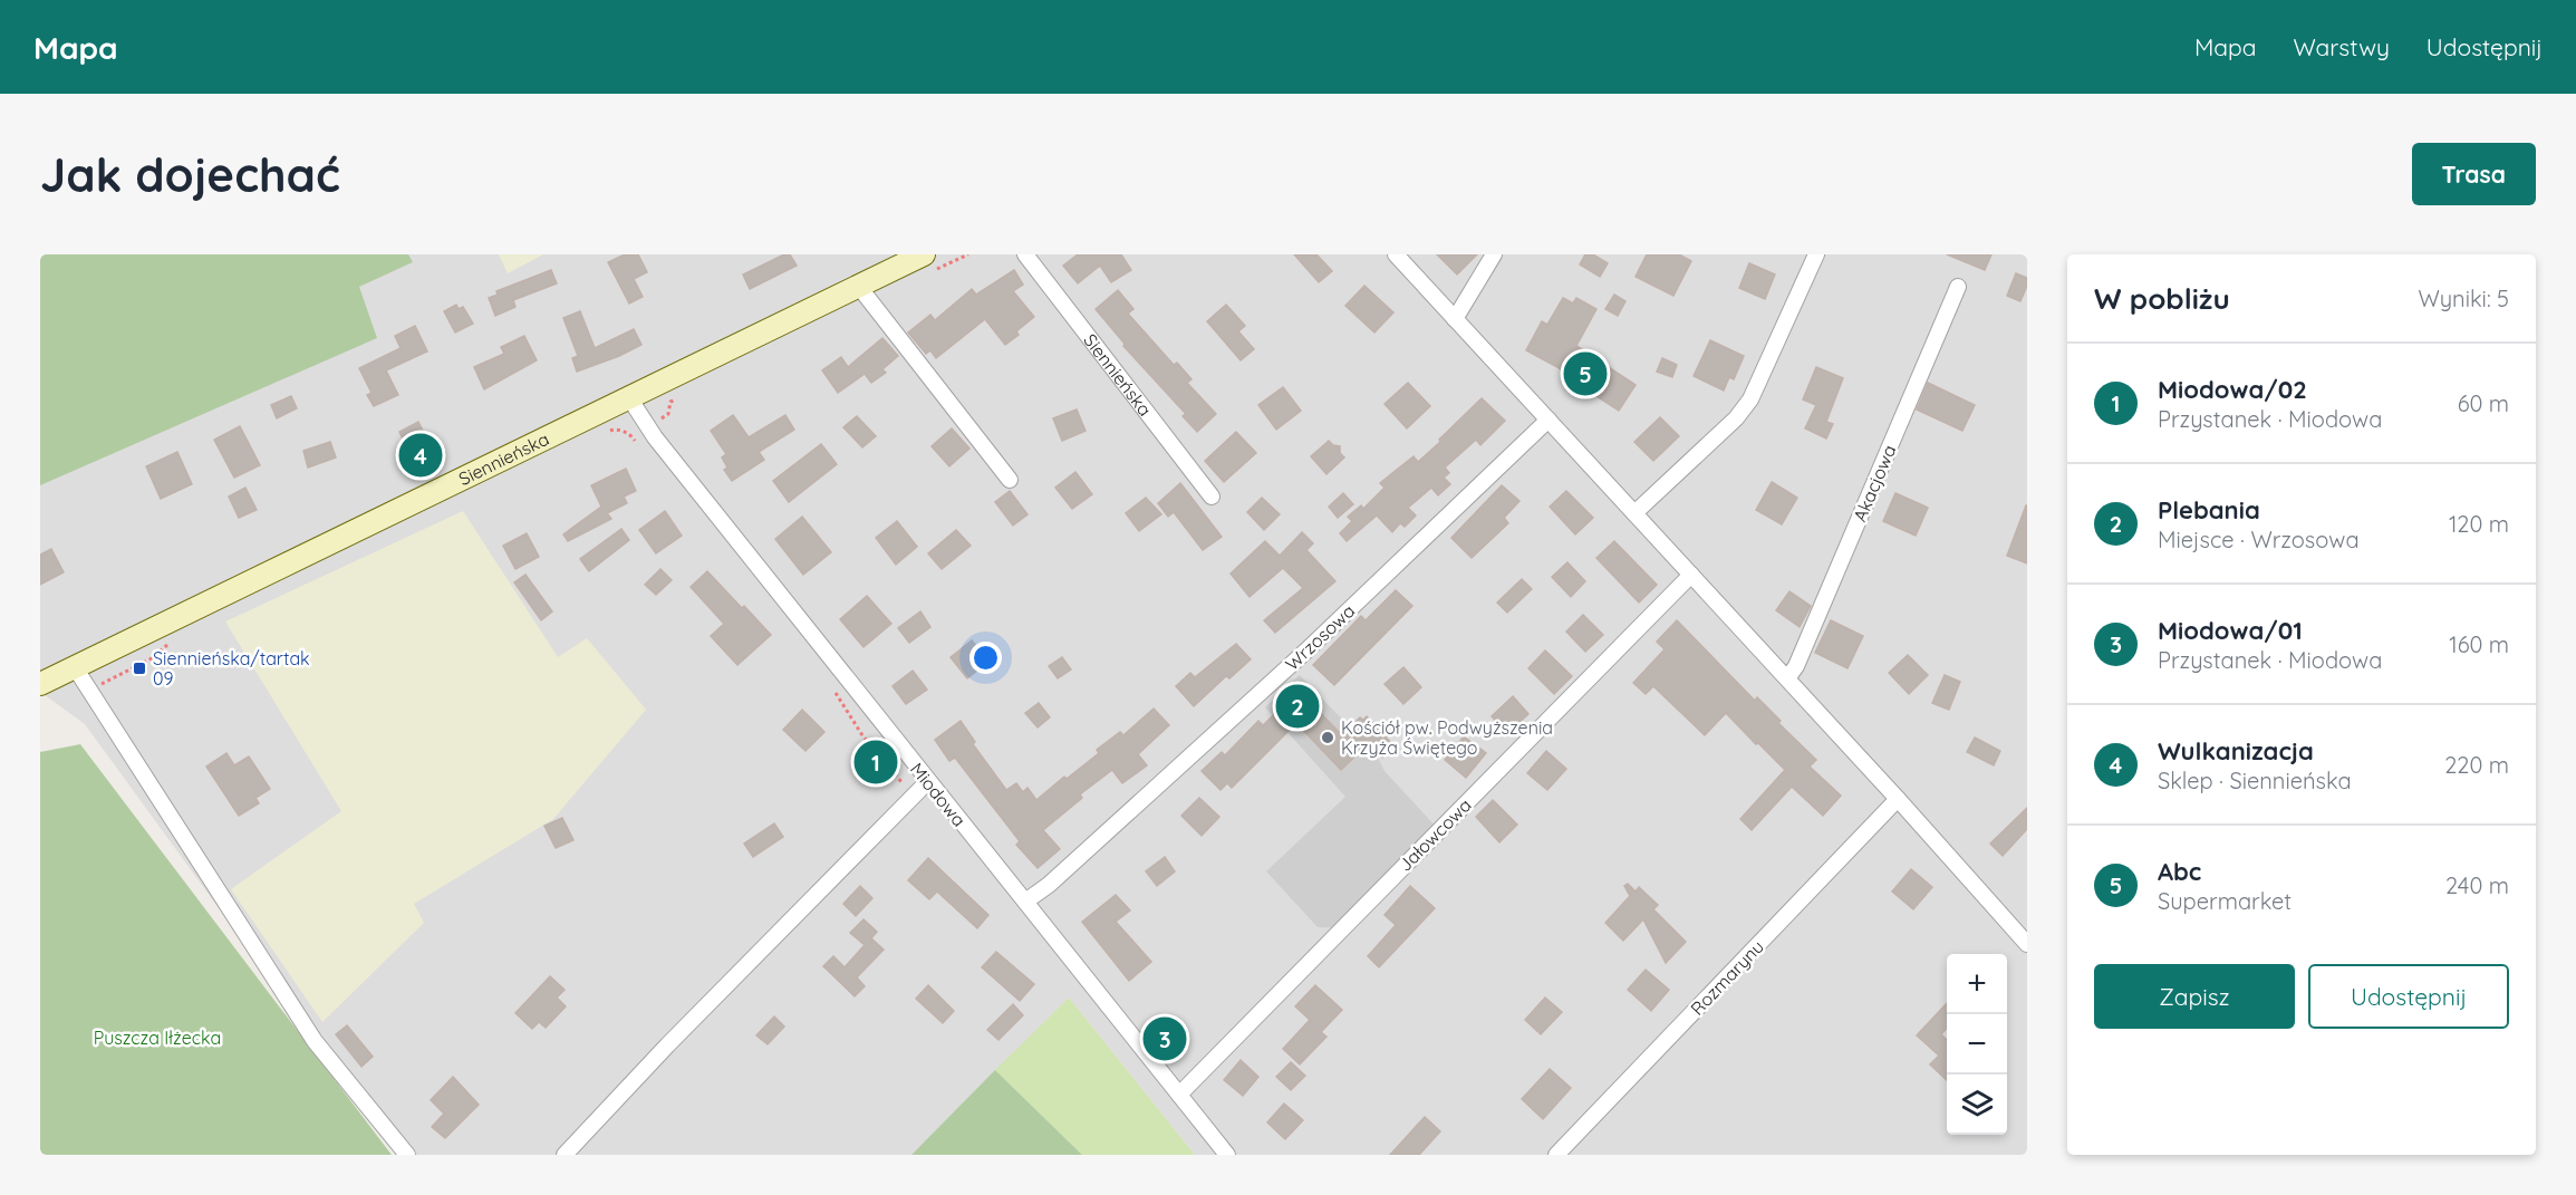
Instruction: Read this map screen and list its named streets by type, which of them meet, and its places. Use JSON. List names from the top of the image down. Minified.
{"streets":{"main road":["Siennieńska"],"street":["Akacjowa","Wrzosowa","Miodowa","Jałowcowa","Rozmarynu"]},"crossings":[["Siennieńska","Miodowa"],["Wrzosowa","Miodowa"],["Miodowa","Jałowcowa"]],"parks":["Puszcza Iłżecka"],"places":{"transit":["Siennieńska/tartak 09"],"other":["Kościół pw. Podwyższenia Krzyża Świętego"]},"page":{"header":"Mapa","nav":["Mapa","Warstwy","Udostępnij"],"buttons":["Trasa",["Zapisz","Udostępnij"]],"title":"Jak dojechać","heading":["W pobliżu","Wyniki: 5"],"list":[{"mark":"1","name":"Miodowa/02","note":"Przystanek · Miodowa","value":"60 m"},{"mark":"2","name":"Plebania","note":"Miejsce · Wrzosowa","value":"120 m"},{"mark":"3","name":"Miodowa/01","note":"Przystanek · Miodowa","value":"160 m"},{"mark":"4","name":"Wulkanizacja","note":"Sklep · Siennieńska","value":"220 m"},{"mark":"5","name":"Abc","note":"Supermarket","value":"240 m"}],"pins":["5","4","2","1","3"],"map_buttons":["+","−"]}}
